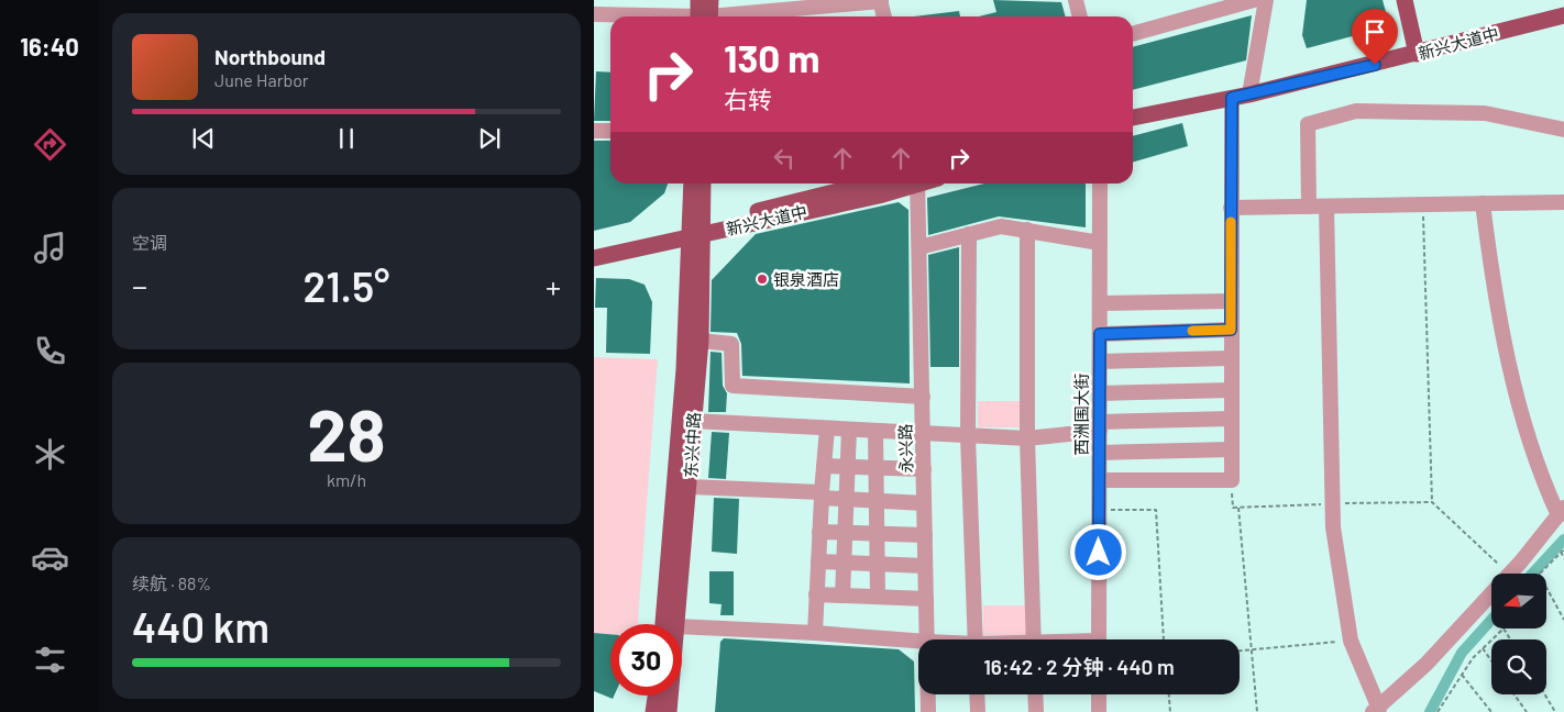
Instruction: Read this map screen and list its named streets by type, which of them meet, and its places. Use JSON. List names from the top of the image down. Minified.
{"streets":{"main road":["新兴大道中","东兴中路"],"street":["西洲围大街","永兴路"]},"crossings":[["新兴大道中","东兴中路"]],"places":["银泉酒店"],"north":"left","page":{"tabs":"16:40","turn":["130 m","右转"],"song":["Northbound","June Harbor"],"tile":["空调",["28","km/h"],["续航 · 88%","440 km"]],"heat":["−","21.5°","+"],"limit":"30","trip":"16:42 · 2 分钟 · 440 m"}}
